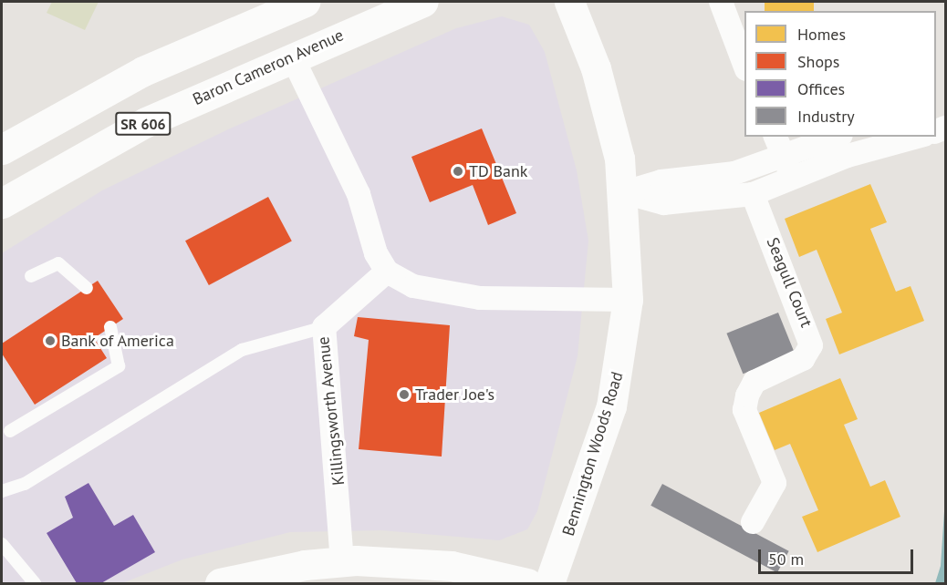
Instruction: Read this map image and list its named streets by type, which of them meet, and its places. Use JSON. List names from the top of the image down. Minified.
{"streets":{"street":["Baron Cameron Avenue","SR 606","Seagull Court","Killingsworth Avenue","Bennington Woods Road"]},"places":["TD Bank","Bank of America","Trader Joe's"],"legend":["Homes","Shops","Offices","Industry"],"scale_bar":"50 m"}
